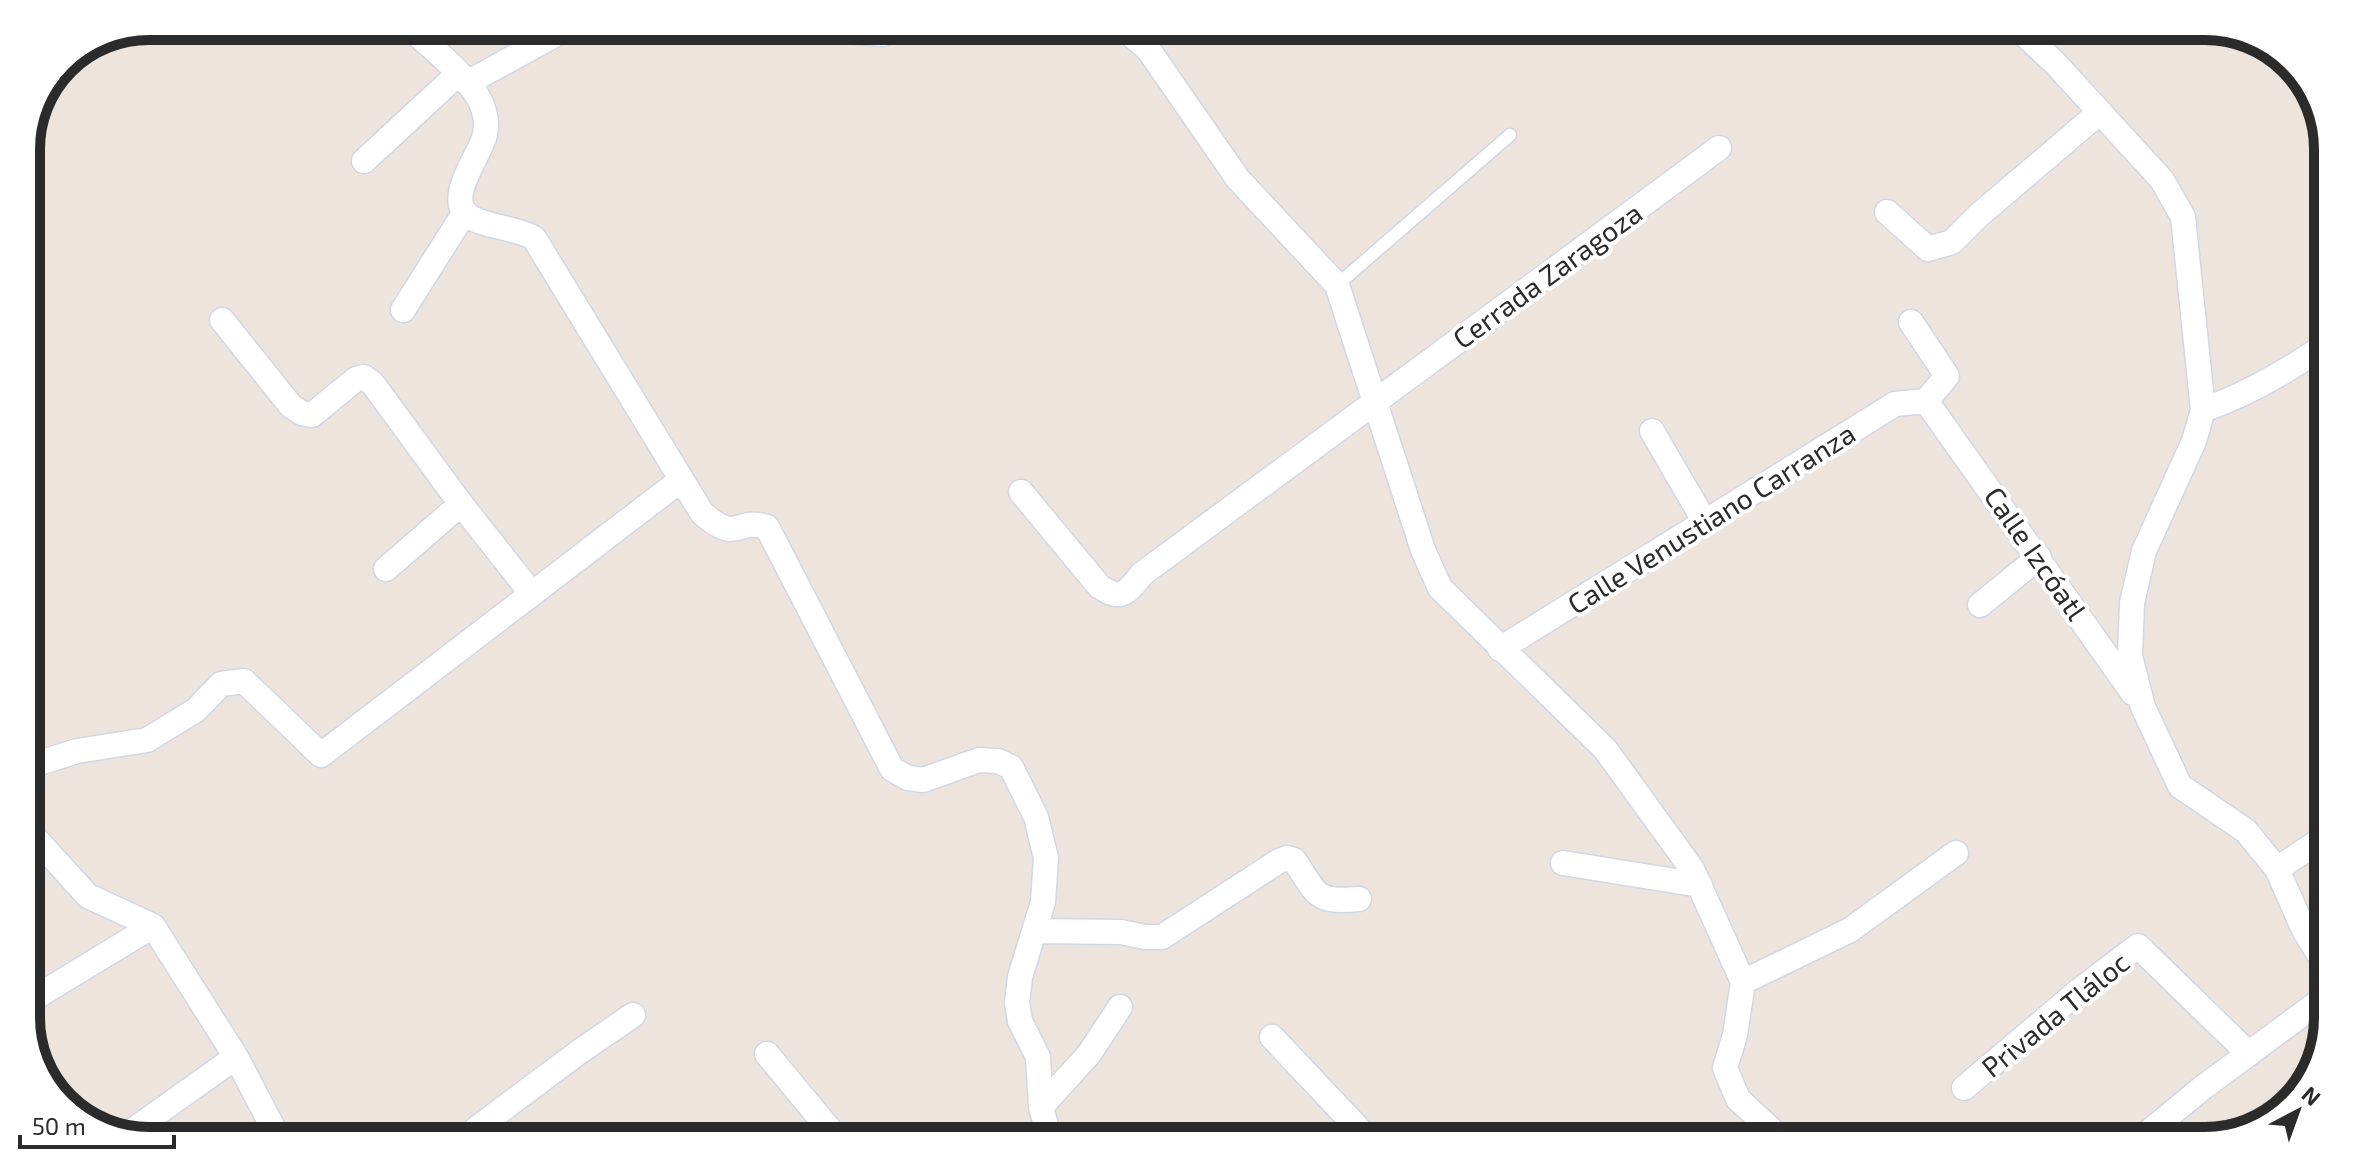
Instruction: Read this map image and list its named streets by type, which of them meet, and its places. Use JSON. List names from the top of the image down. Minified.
{"streets":{"street":["Cerrada Zaragoza","Calle Venustiano Carranza","Calle Izcóatl","Privada Tláloc"]},"crossings":[["Calle Venustiano Carranza","Calle Izcóatl"]],"scale_bar":"50 m","north":"top right"}
